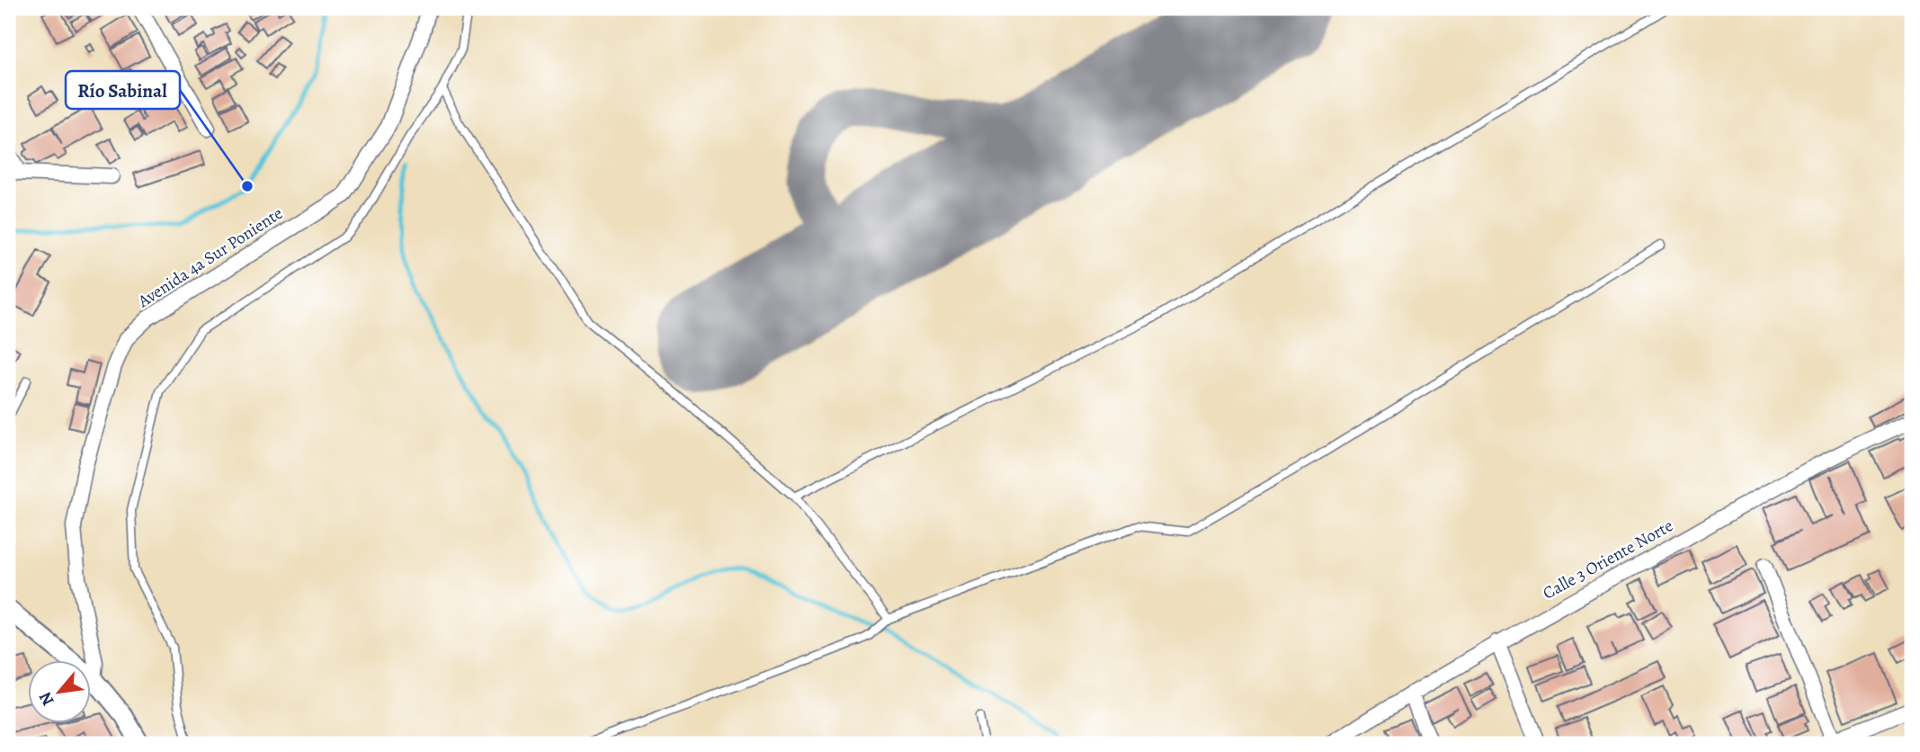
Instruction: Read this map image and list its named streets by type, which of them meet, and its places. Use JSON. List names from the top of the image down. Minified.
{"streets":{"street":["Avenida 4a Sur Poniente","Calle 3 Oriente Norte"]},"places":["Río Sabinal"],"north":"bottom left"}
